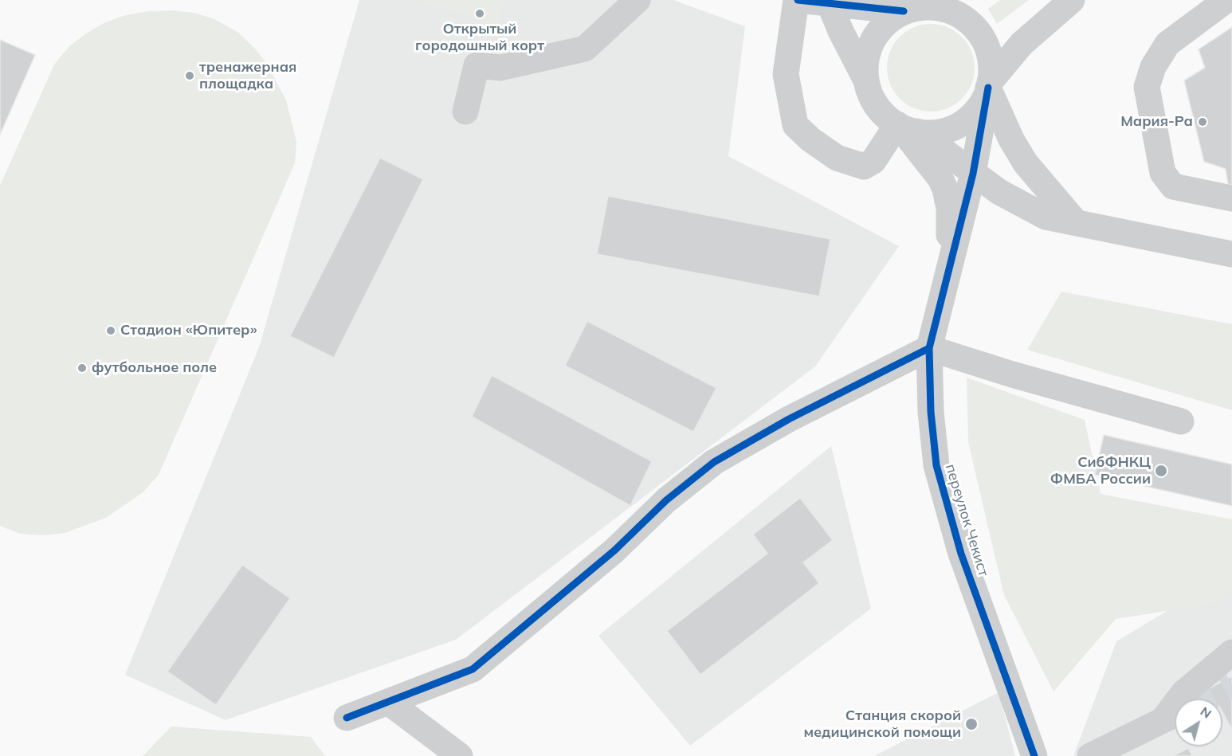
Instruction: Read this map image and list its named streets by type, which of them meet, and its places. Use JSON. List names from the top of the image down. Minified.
{"streets":{"street":["переулок Чекист"]},"places":["Открытый городошный корт","тренажерная площадка","Мария-Ра","Стадион «Юпитер»","футбольное поле","СибФНКЦ ФМБА России","Станция скорой медицинской помощи"],"north":"top right"}
